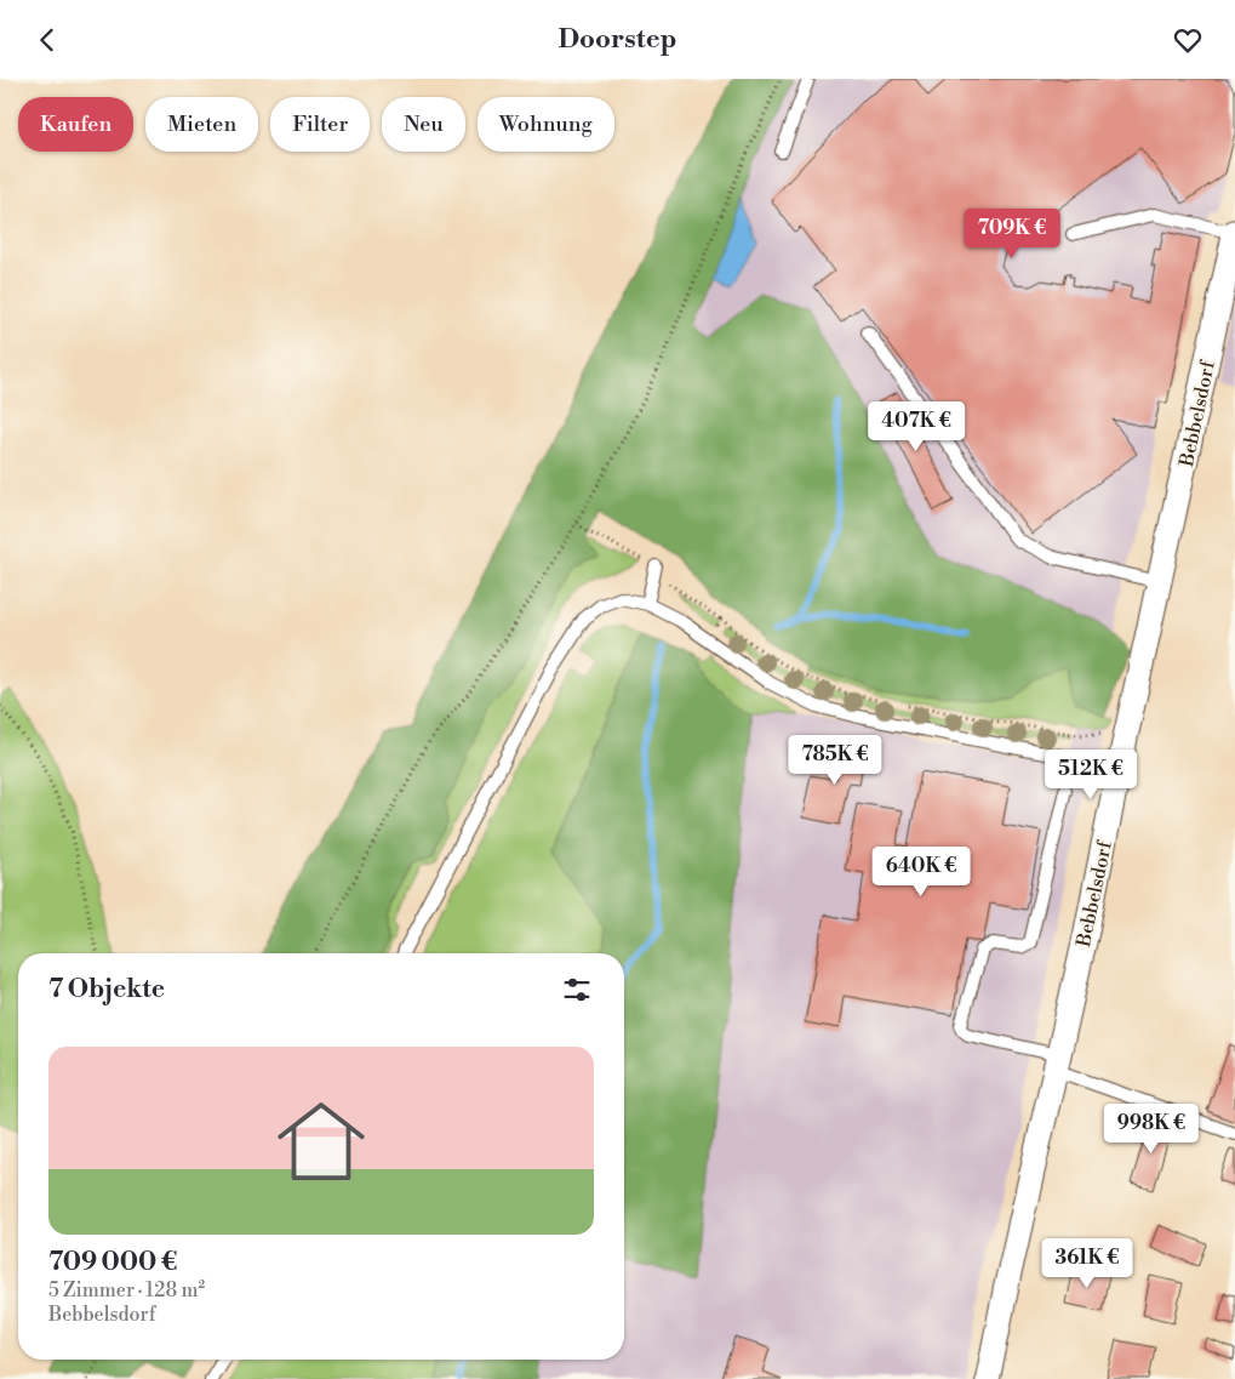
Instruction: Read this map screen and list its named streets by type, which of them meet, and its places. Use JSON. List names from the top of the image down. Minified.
{"streets":{"street":["Bebbelsdorf"]},"page":{"header":"Doorstep","chip":["Kaufen","Mieten","Filter","Neu","Wohnung"],"price":["709K €","407K €","785K €","512K €","640K €","998K €","361K €"],"heading":"7 Objekte","list":[{"name":"709 000 €","note":"5 Zimmer · 128 m² · Bebbelsdorf"}]}}
